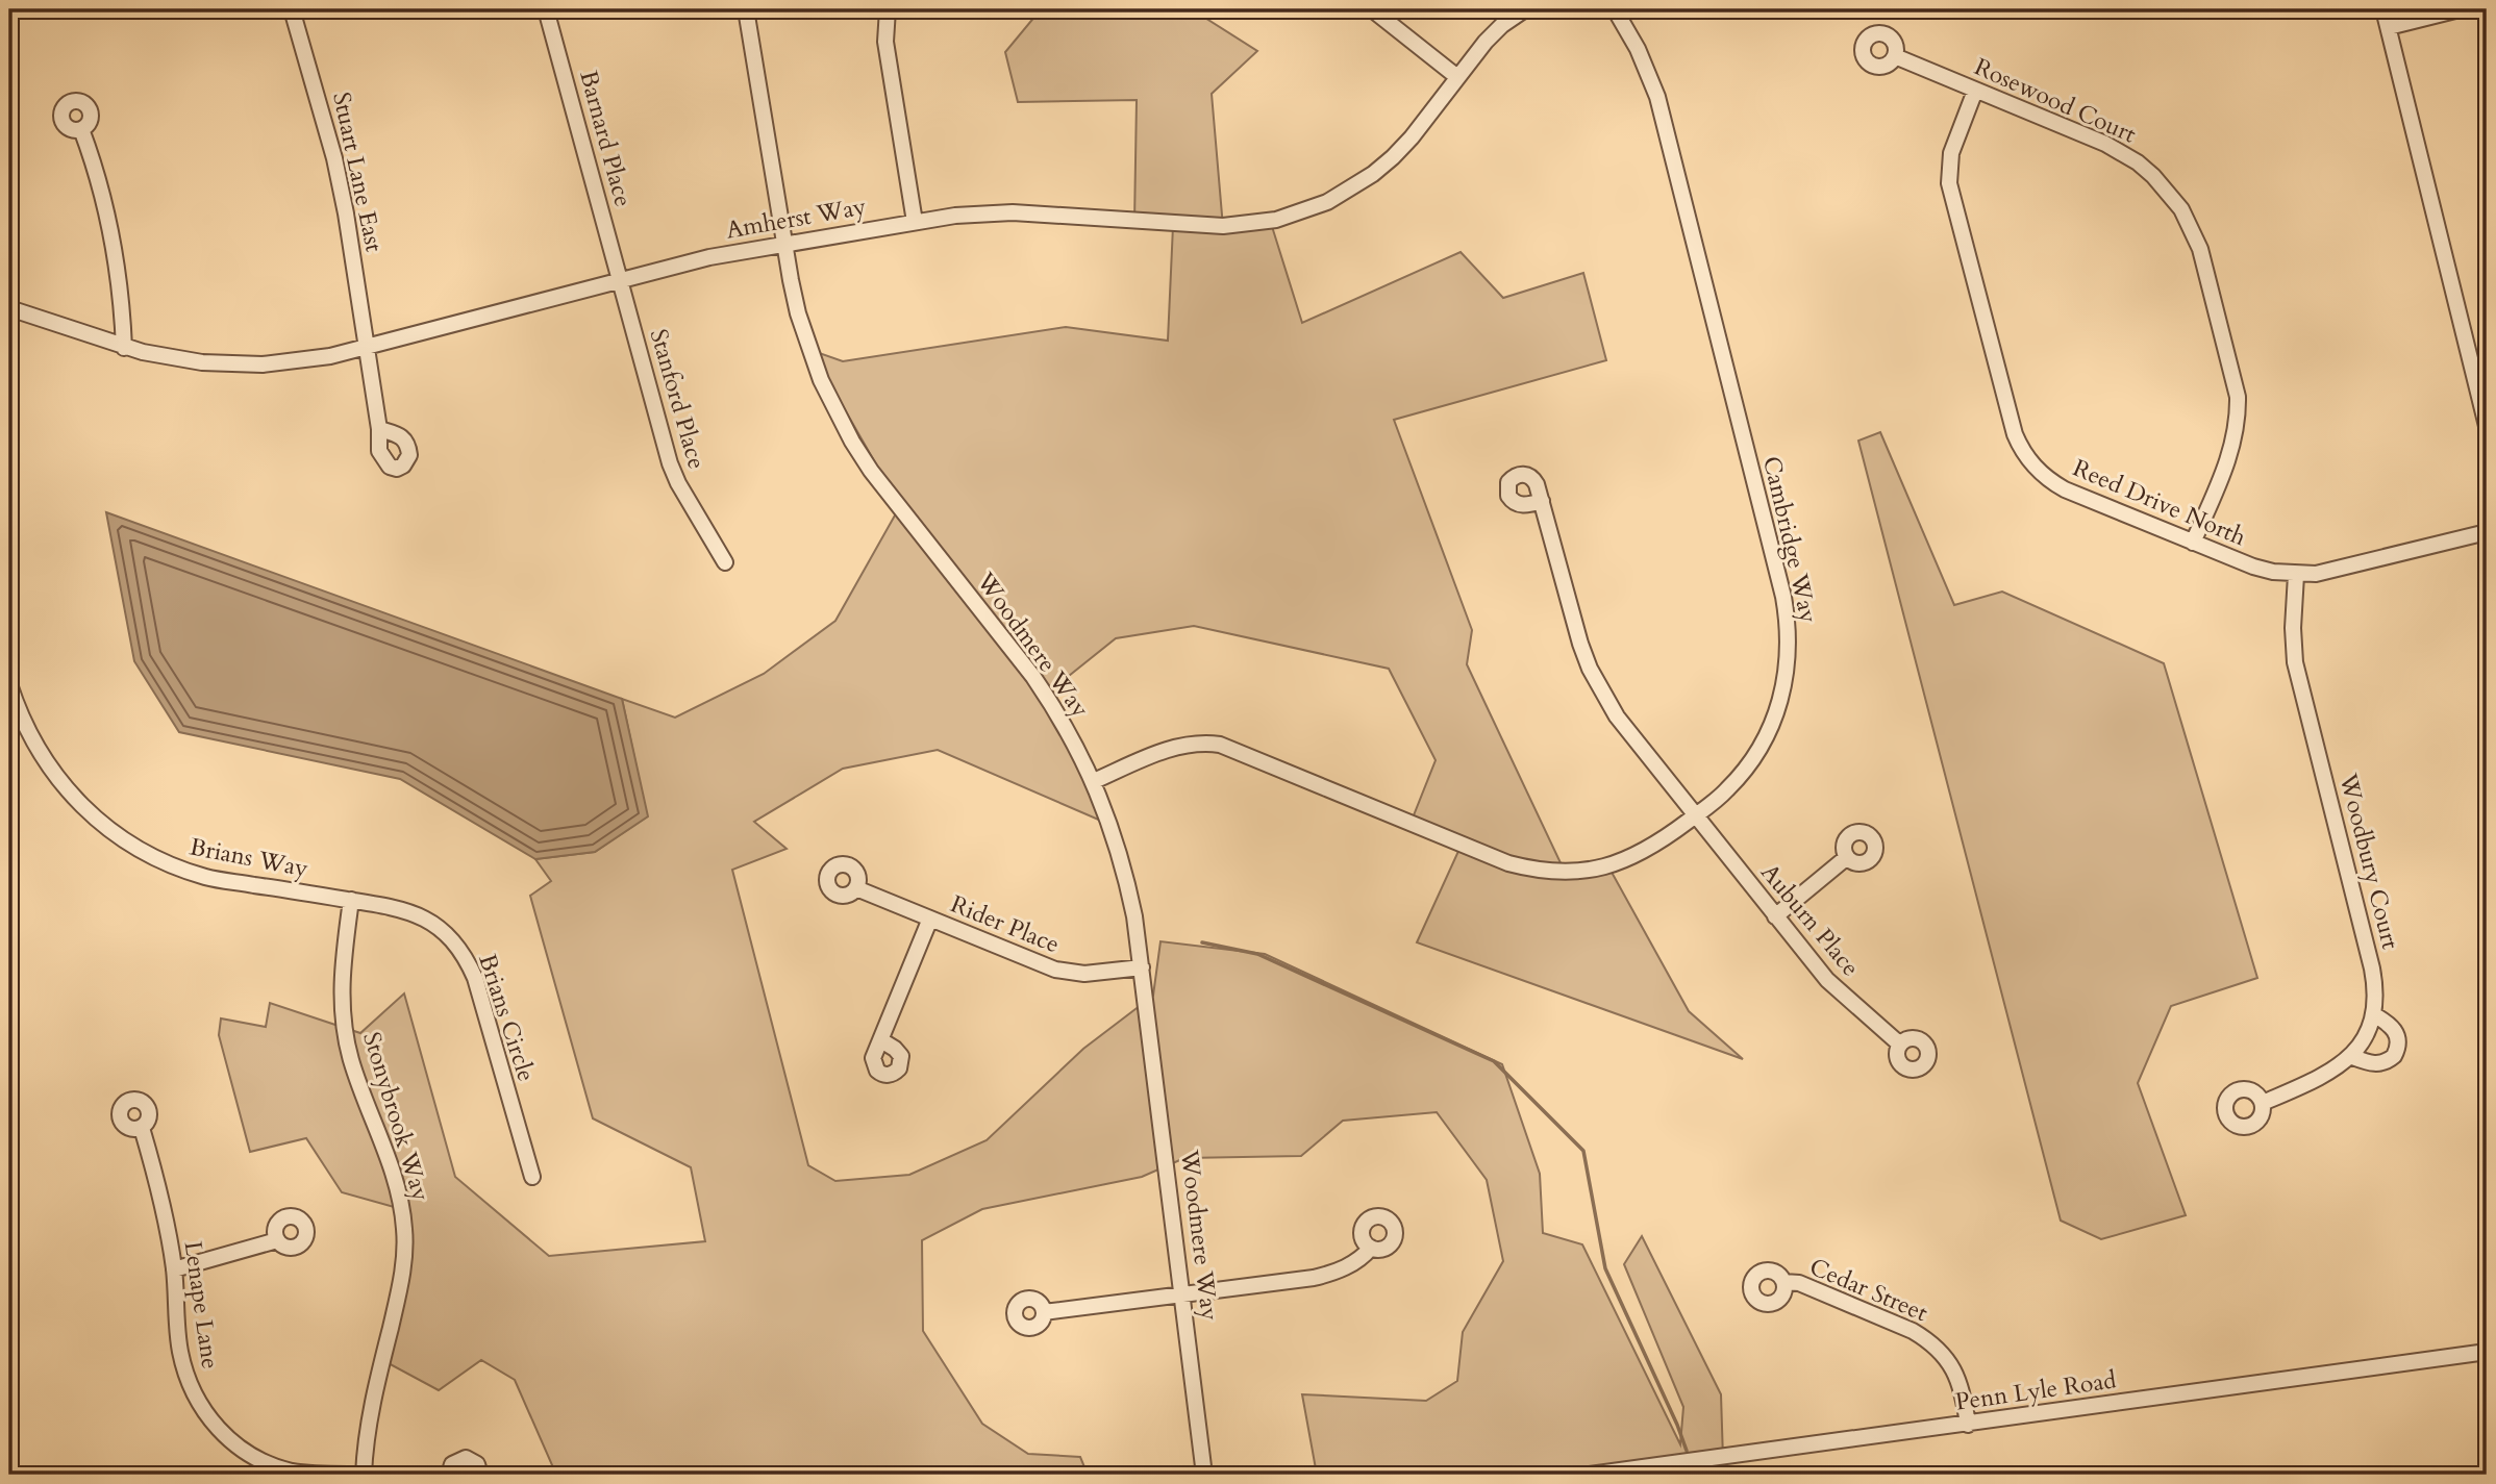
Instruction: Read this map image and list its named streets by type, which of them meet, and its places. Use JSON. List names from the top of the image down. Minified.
{"streets":{"street":["Rosewood Court","Barnard Place","Stuart Lane East","Amherst Way","Stanford Place","Reed Drive North","Cambridge Way","Woodmere Way","Brians Way","Woodbury Court","Auburn Place","Rider Place","Brians Circle","Stonybrook Way","Cedar Street","Lenape Lane","Penn Lyle Road"]},"crossings":[["Rosewood Court","Reed Drive North"],["Barnard Place","Amherst Way"],["Barnard Place","Stanford Place"],["Stuart Lane East","Amherst Way"],["Amherst Way","Stanford Place"],["Amherst Way","Woodmere Way"],["Reed Drive North","Woodbury Court"],["Cambridge Way","Woodmere Way"],["Cambridge Way","Auburn Place"],["Woodmere Way","Rider Place"],["Brians Way","Brians Circle"],["Brians Way","Stonybrook Way"],["Brians Circle","Stonybrook Way"],["Cedar Street","Penn Lyle Road"]]}
